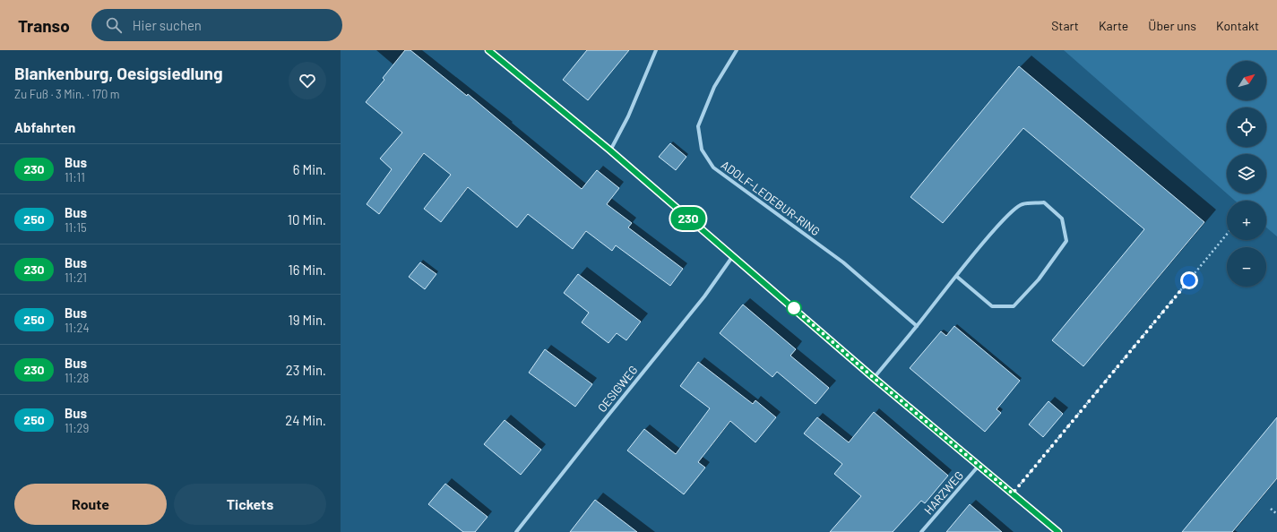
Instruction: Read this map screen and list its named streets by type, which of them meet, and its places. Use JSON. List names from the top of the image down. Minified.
{"streets":{"street":["ADOLF-LEDEBUR-RING","OESIGWEG","HARZWEG"]},"lines":["bus line 230"],"north":"top right","page":{"header":"Transo","search":"Hier suchen","nav":["Start","Karte","Über uns","Kontakt"],"heading":[["Blankenburg, Oesigsiedlung","Zu Fuß · 3 Min. · 170 m"],"Abfahrten"],"on_map":"230","map_buttons":["+","−"],"list":[{"mark":"230","name":"Bus","note":"11:11","value":"6 Min."},{"mark":"250","name":"Bus","note":"11:15","value":"10 Min."},{"mark":"230","name":"Bus","note":"11:21","value":"16 Min."},{"mark":"250","name":"Bus","note":"11:24","value":"19 Min."},{"mark":"230","name":"Bus","note":"11:28","value":"23 Min."},{"mark":"250","name":"Bus","note":"11:29","value":"24 Min."}],"buttons":["Route","Tickets"]}}
